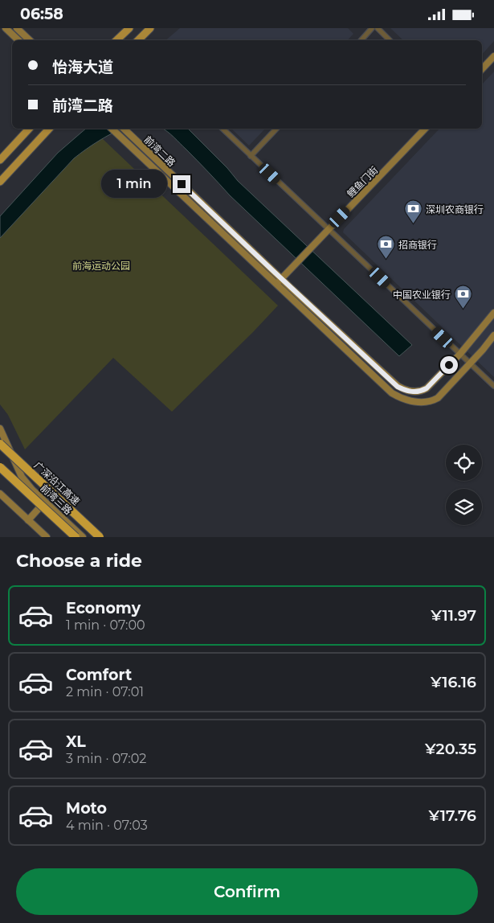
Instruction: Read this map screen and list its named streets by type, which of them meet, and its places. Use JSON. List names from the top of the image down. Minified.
{"streets":{"highway":["广深沿江高速"],"street":["前湾二路","鲤鱼门街","前湾三路"]},"crossings":[["前湾二路","鲤鱼门街"]],"parks":["前海运动公园"],"places":{"bank":["深圳农商银行","招商银行","中国农业银行"]},"page":{"status":"06:58","banner":["怡海大道","前湾二路"],"bubble":"1 min","heading":"Choose a ride","list":[{"name":"Economy","note":"1 min · 07:00","value":"¥11.97"},{"name":"Comfort","note":"2 min · 07:01","value":"¥16.16"},{"name":"XL","note":"3 min · 07:02","value":"¥20.35"},{"name":"Moto","note":"4 min · 07:03","value":"¥17.76"}],"buttons":"Confirm"}}
